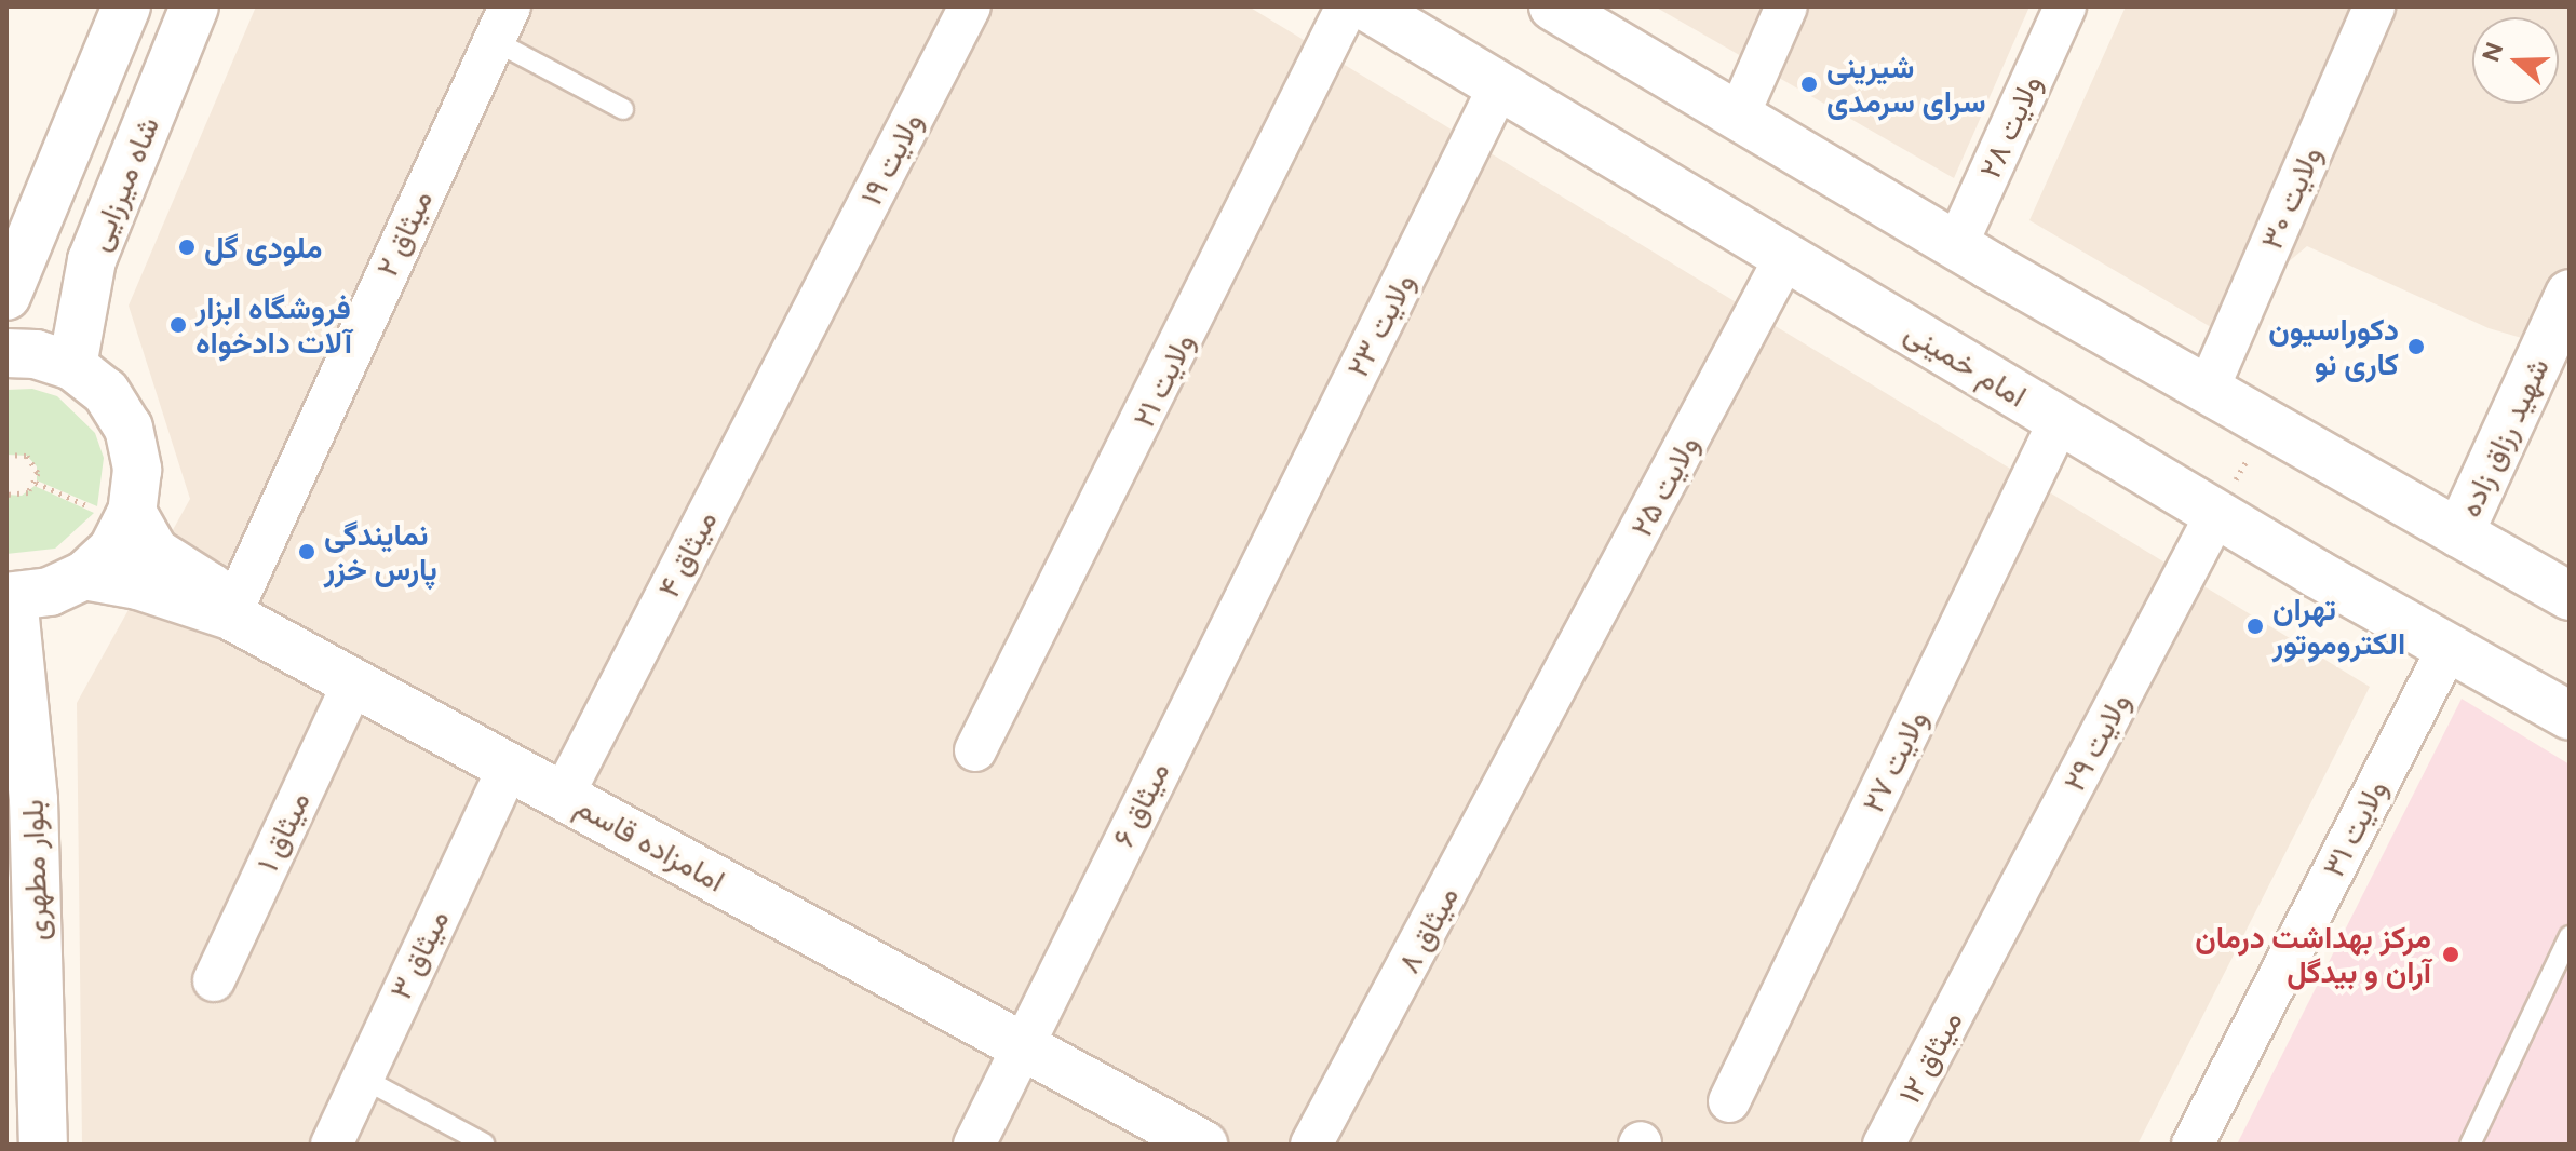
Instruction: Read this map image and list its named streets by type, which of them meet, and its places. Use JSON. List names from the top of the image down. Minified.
{"streets":{"street":["ولایت ۲۸","ولایت ۱۹","شاه میرزایی","ولایت ۳۰","میثاق ۲","ولایت ۲۳","امام خمینی","ولایت ۲۱","شهید رزاق زاده","ولایت ۲۵","میثاق ۴","ولایت ۲۹","ولایت ۲۷","میثاق ۶","ولایت ۳۱","میثاق ۱","امامزاده قاسم","بلوار مطهری","میثاق ۸","میثاق ۳","میثاق ۱۲"]},"crossings":[["ولایت ۱۹","میثاق ۴"],["میثاق ۲","امامزاده قاسم"],["ولایت ۲۳","امام خمینی"],["ولایت ۲۳","میثاق ۶"],["امام خمینی","ولایت ۲۵"],["امام خمینی","ولایت ۲۹"],["امام خمینی","ولایت ۲۷"],["امام خمینی","ولایت ۳۱"],["ولایت ۲۵","میثاق ۸"],["میثاق ۴","امامزاده قاسم"],["ولایت ۲۹","میثاق ۱۲"],["میثاق ۶","امامزاده قاسم"],["میثاق ۱","امامزاده قاسم"],["امامزاده قاسم","میثاق ۳"]],"places":["شیرینی سرای سرمدی","ملودی گل","فروشگاه ابزار آلات دادخواه","دکوراسیون کاری نو","نمایندگی پارس خزر","تهران الکتروموتور","مرکز بهداشت درمان آران و بیدگل"],"north":"left"}
